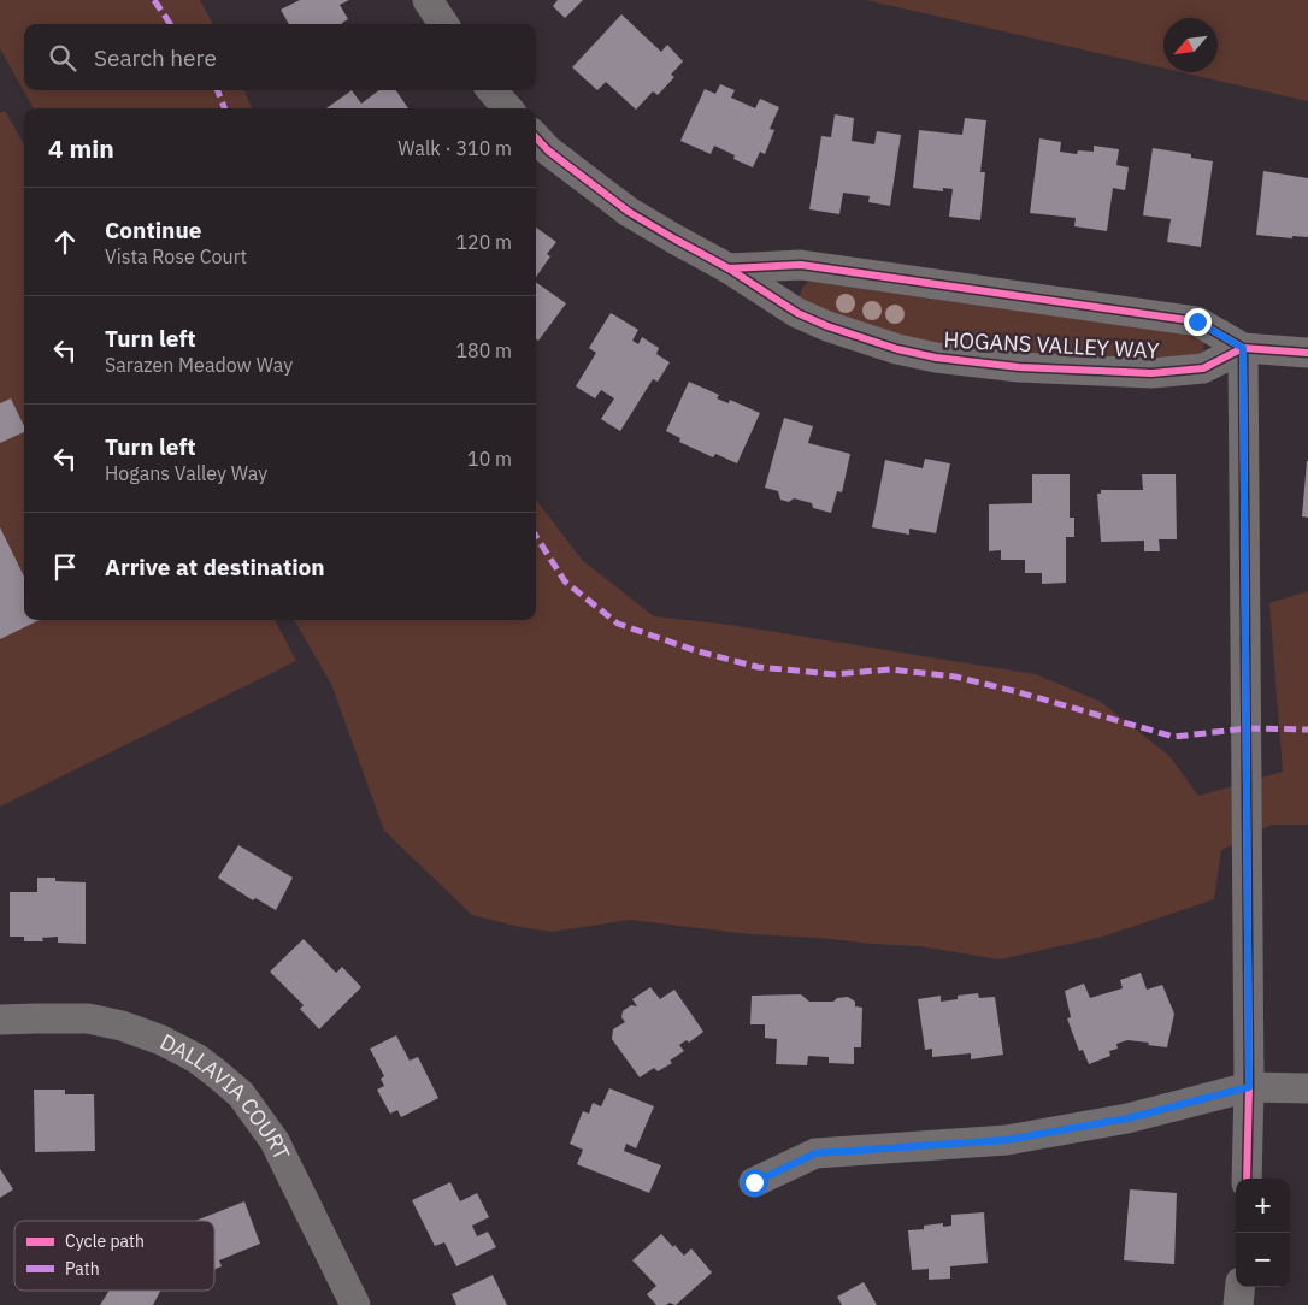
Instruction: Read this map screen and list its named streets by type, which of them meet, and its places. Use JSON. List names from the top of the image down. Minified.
{"streets":{"street":["HOGANS VALLEY WAY","DALLAVIA COURT"]},"legend":["Cycle path","Path"],"north":"bottom left","page":{"search":"Search here","heading":["4 min","Walk · 310 m"],"list":[["Continue","Vista Rose Court","120 m"],["Turn left","Sarazen Meadow Way","180 m"],["Turn left","Hogans Valley Way","10 m"],"Arrive at destination"],"map_buttons":["+","−"]}}
